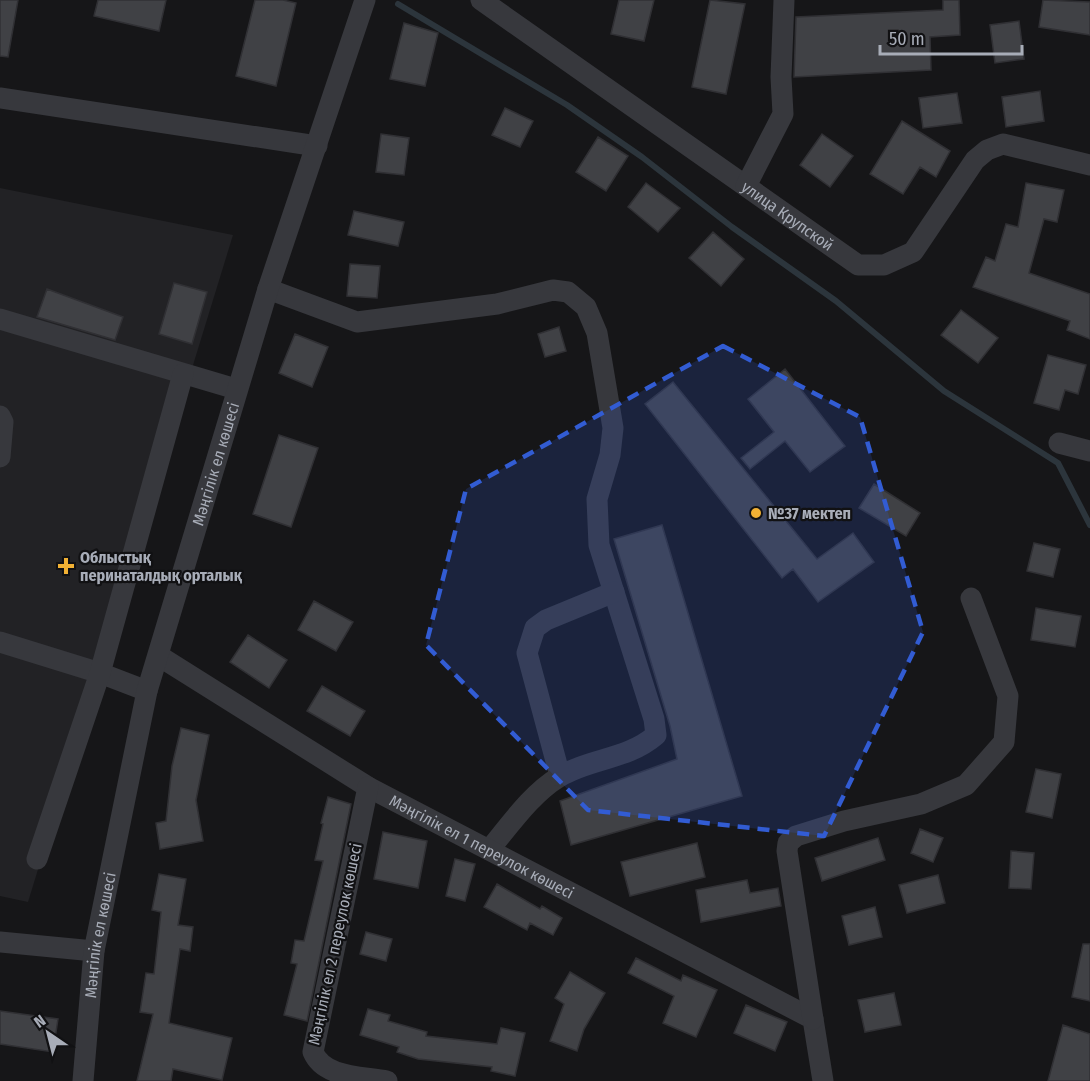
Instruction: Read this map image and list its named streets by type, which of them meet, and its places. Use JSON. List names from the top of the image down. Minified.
{"streets":{"street":["улица Крупской","Мәңгілік ел көшесі","Мәңгілік ел 1 переулок көшесі","Мәңгілік ел 2 переулок көшесі"]},"crossings":[["Мәңгілік ел көшесі","Мәңгілік ел 1 переулок көшесі"],["Мәңгілік ел 1 переулок көшесі","Мәңгілік ел 2 переулок көшесі"]],"places":{"other":["№37 мектеп"],"health":["Облыстық перинаталдық орталық"]},"scale_bar":"50 m","north":"top left"}
